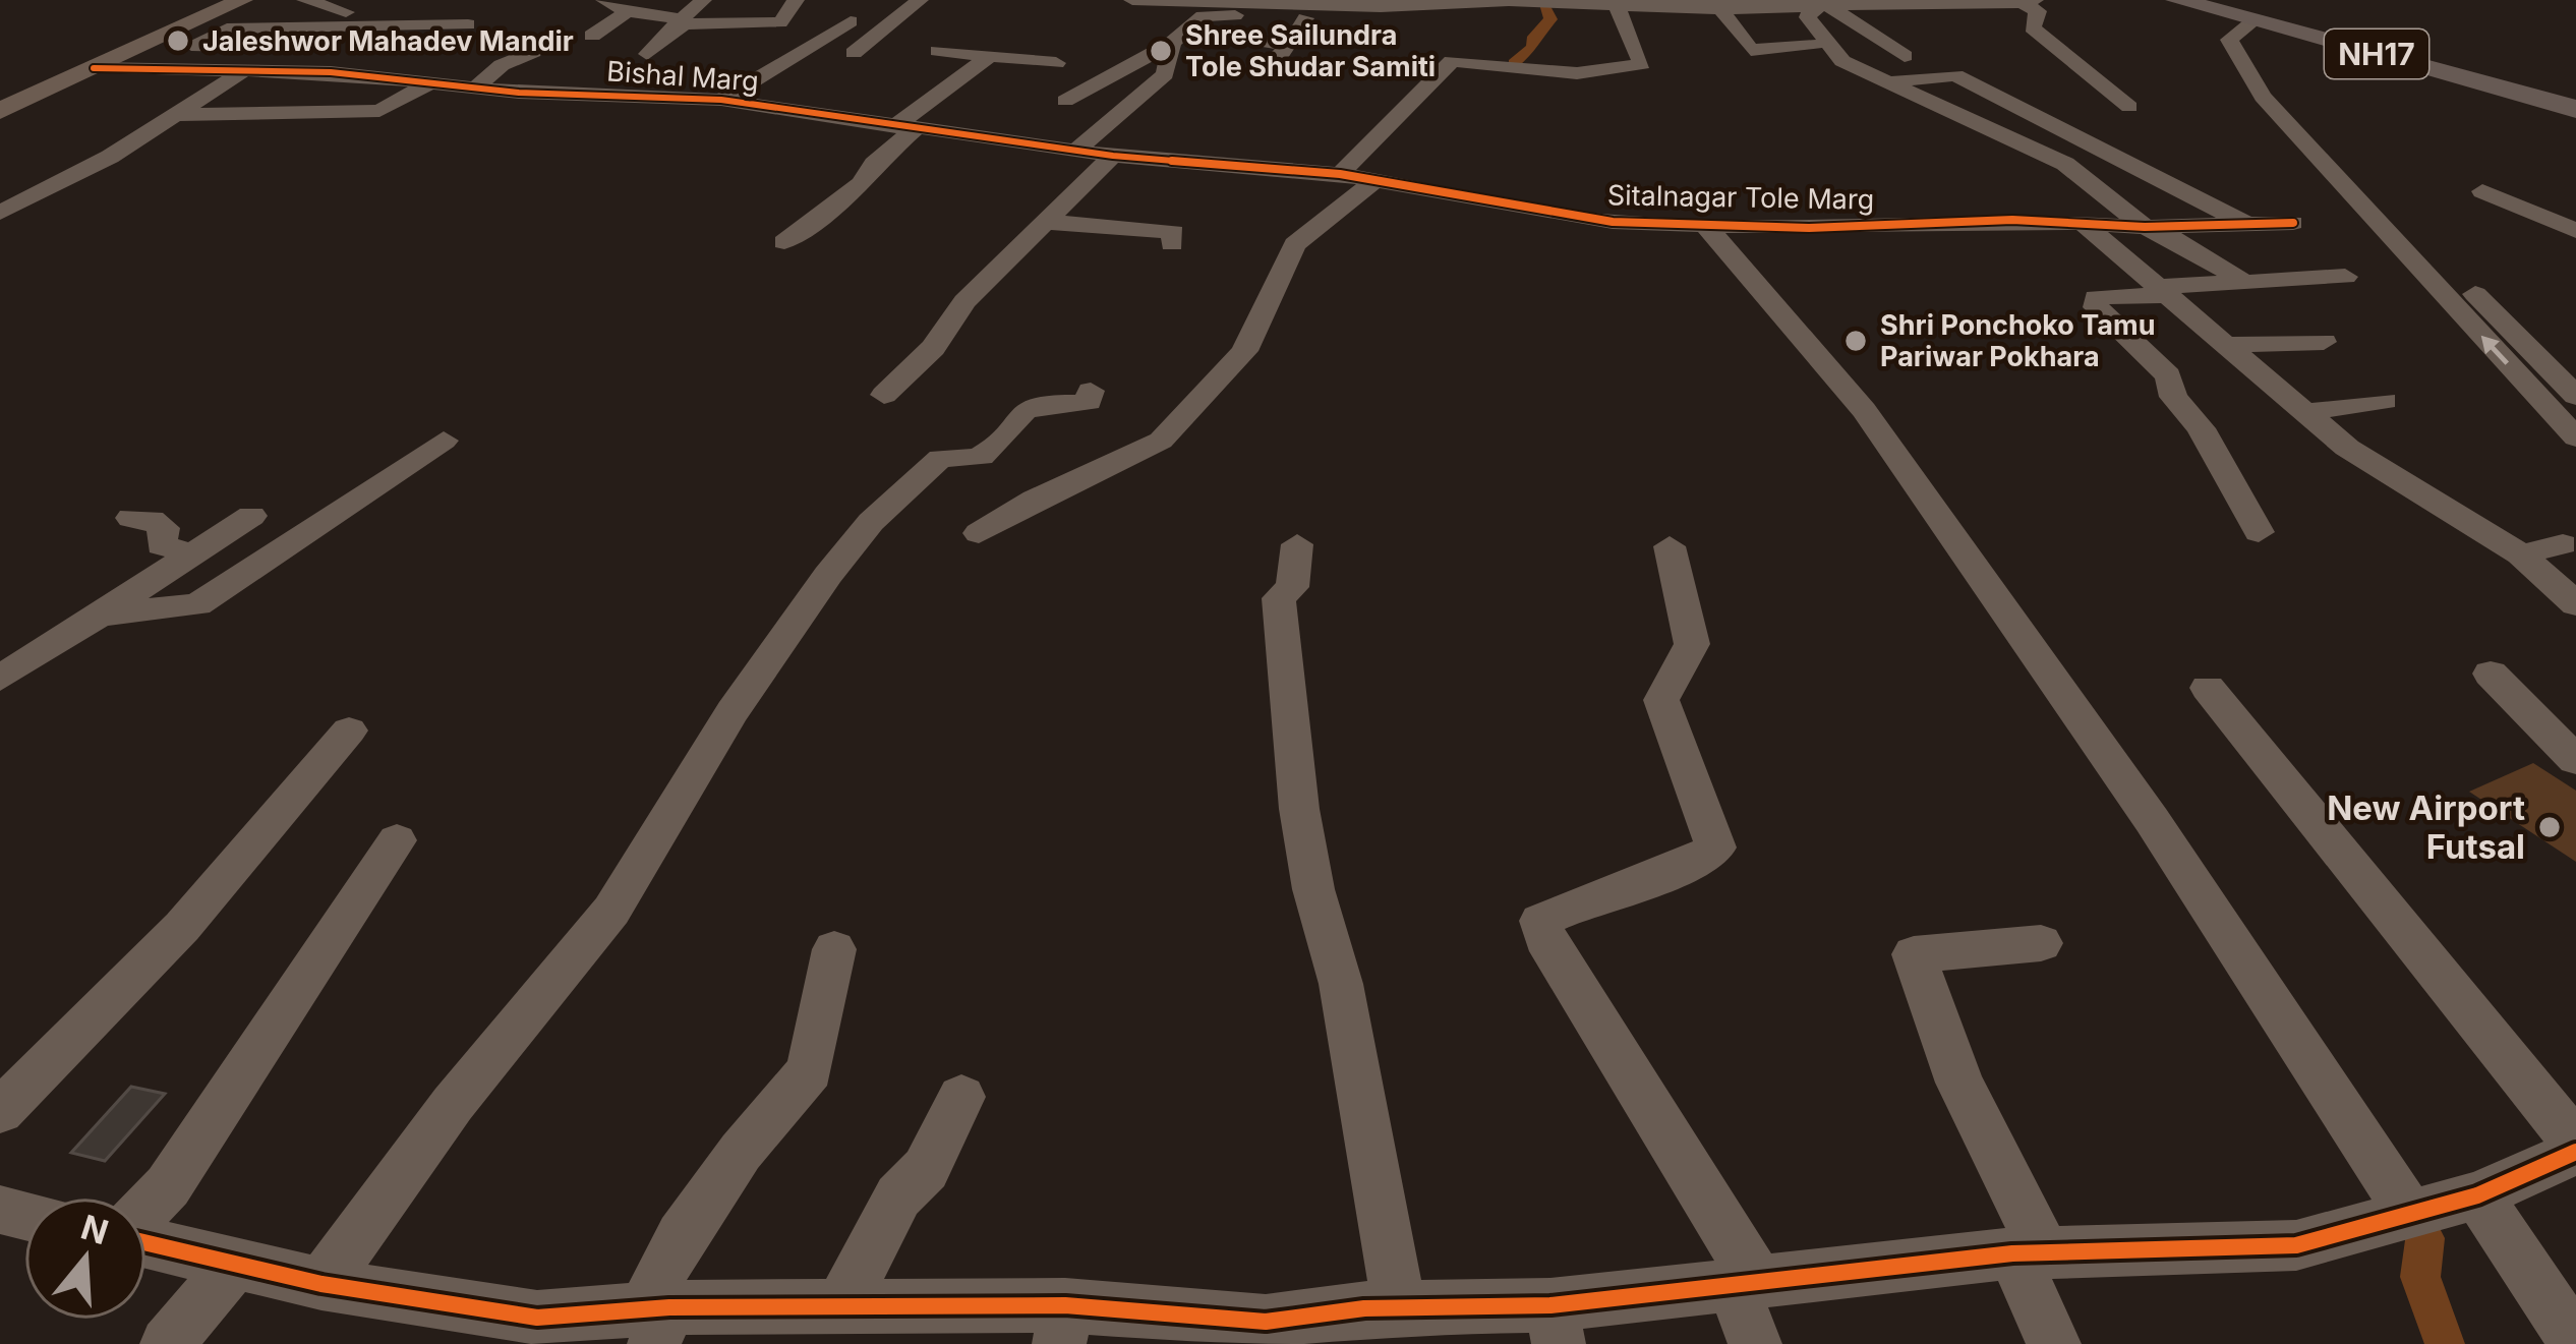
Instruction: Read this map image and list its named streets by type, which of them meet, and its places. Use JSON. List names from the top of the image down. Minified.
{"streets":{"highway":["NH17"],"street":["Bishal Marg","Sitalnagar Tole Marg"]},"crossings":[["Bishal Marg","Sitalnagar Tole Marg"]],"places":["Jaleshwor Mahadev Mandir","Shree Sailundra Tole Shudar Samiti","Shri Ponchoko Tamu Pariwar Pokhara","New Airport Futsal"],"north":"top"}
